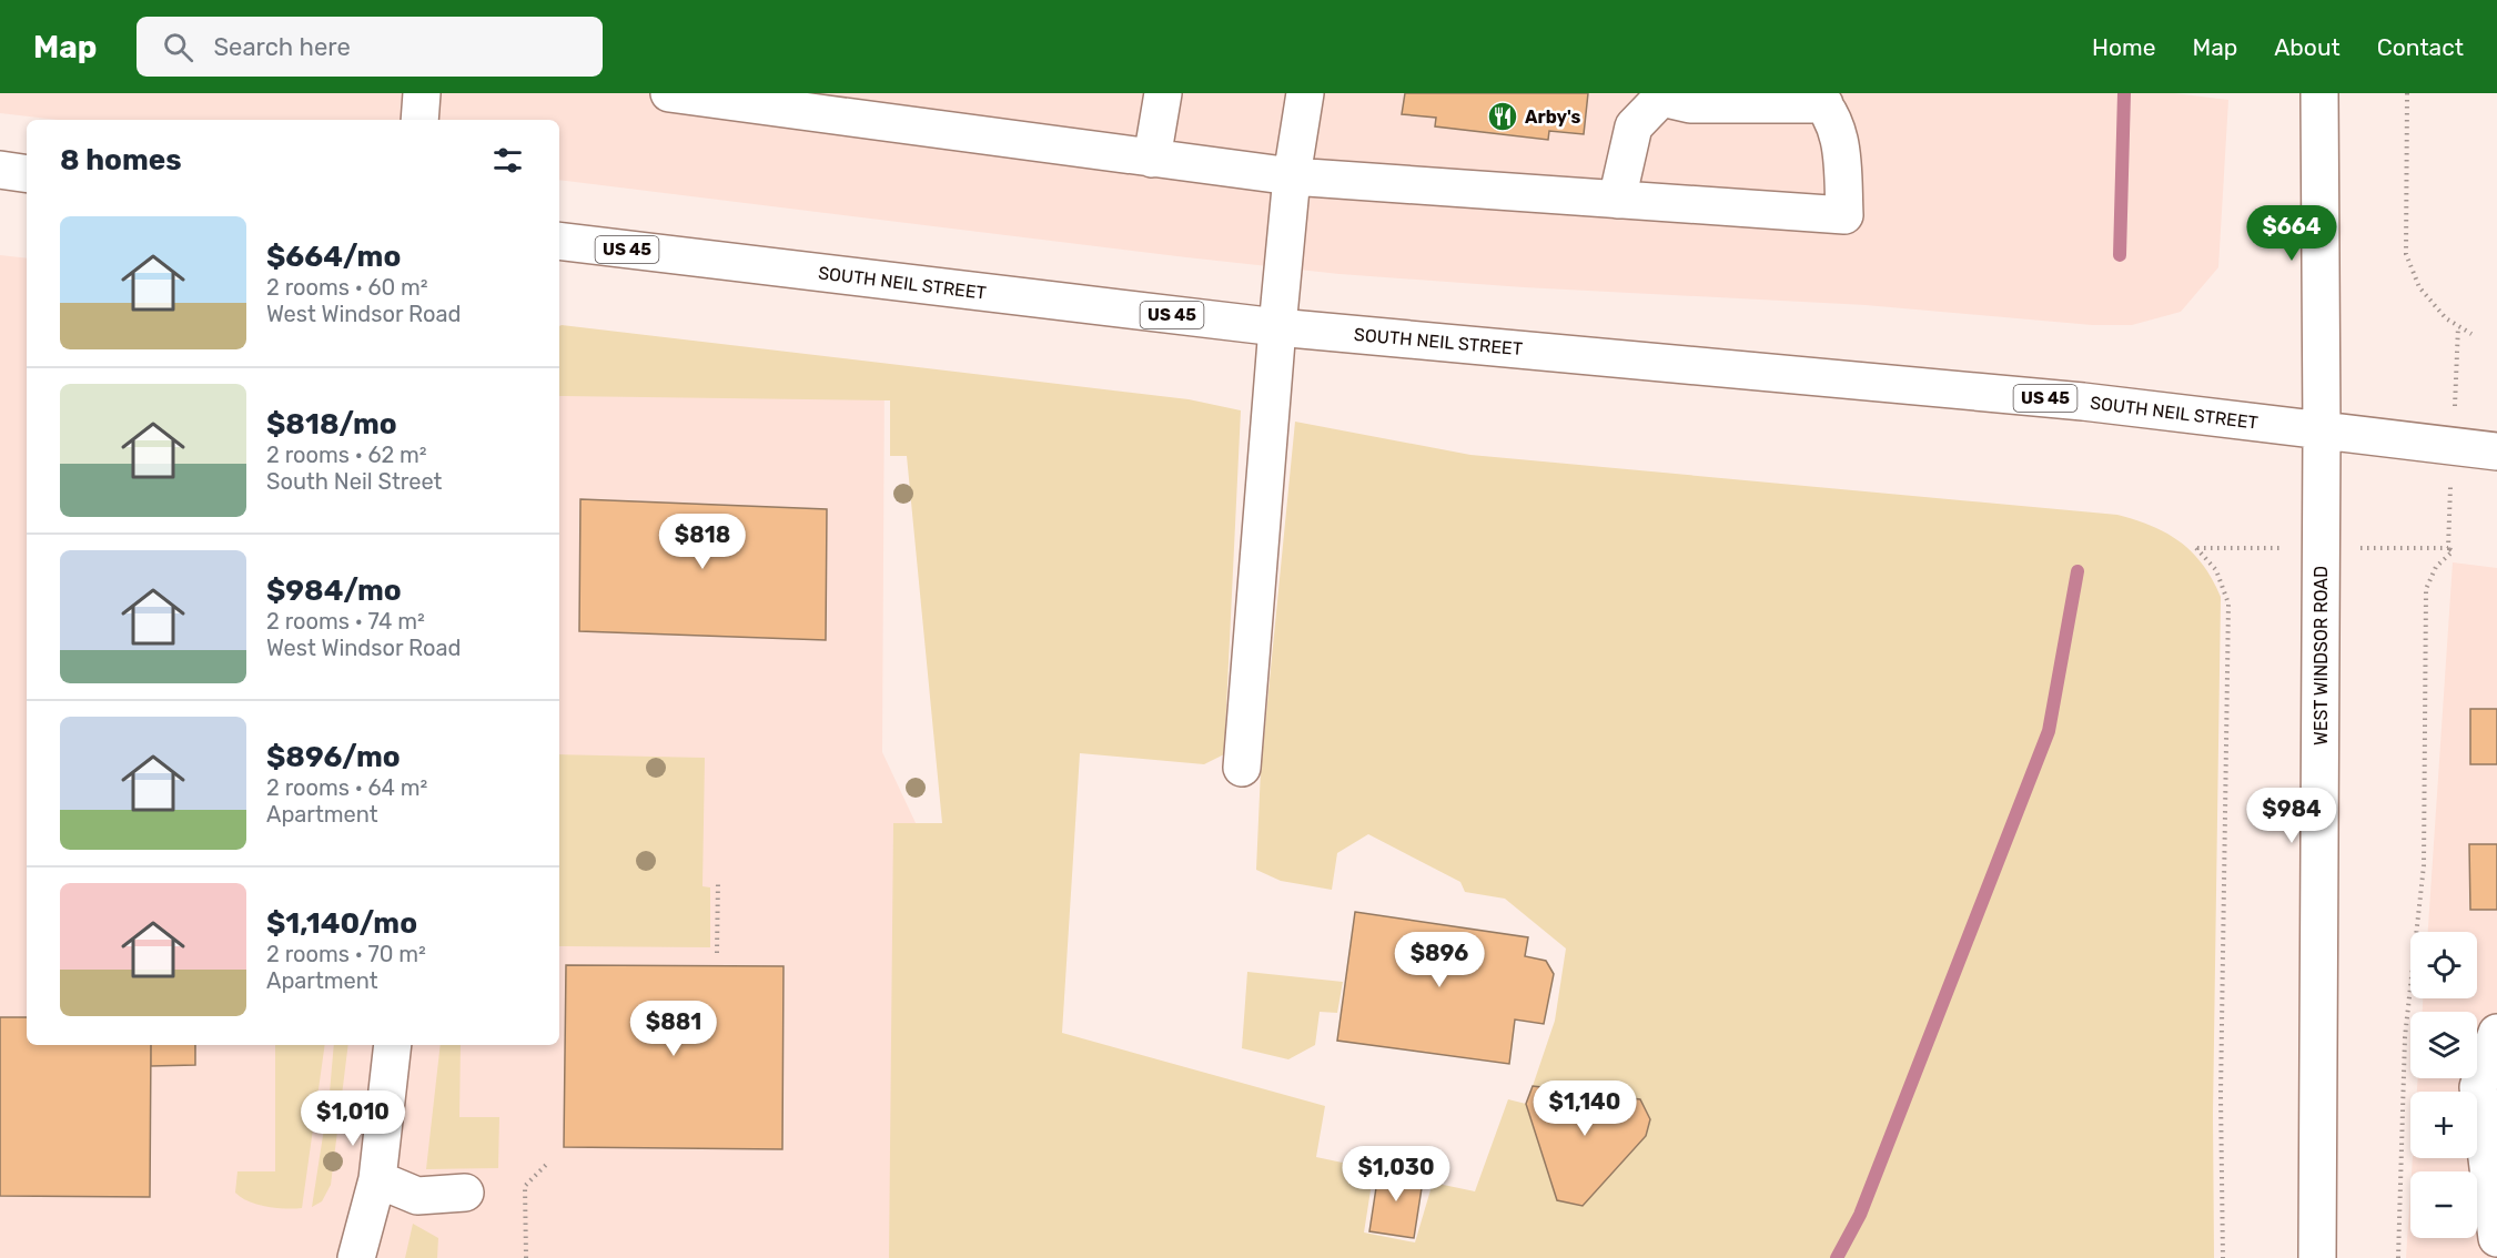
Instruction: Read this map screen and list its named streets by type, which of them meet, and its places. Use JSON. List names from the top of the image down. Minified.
{"streets":{"main road":["US 45","SOUTH NEIL STREET","WEST WINDSOR ROAD"]},"crossings":[["US 45","SOUTH NEIL STREET"],["US 45","WEST WINDSOR ROAD"],["SOUTH NEIL STREET","WEST WINDSOR ROAD"]],"places":{"restaurant":["Arby's"]},"page":{"header":"Map","search":"Search here","nav":["Home","Map","About","Contact"],"heading":"8 homes","list":[{"name":"$664/mo","note":"2 rooms · 60 m² · West Windsor Road"},{"name":"$818/mo","note":"2 rooms · 62 m² · South Neil Street"},{"name":"$984/mo","note":"2 rooms · 74 m² · West Windsor Road"},{"name":"$896/mo","note":"2 rooms · 64 m² · Apartment"},{"name":"$1,140/mo","note":"2 rooms · 70 m² · Apartment"}],"price":["$664","$818","$984","$896","$881","$1,140","$1,010","$1,030"],"map_buttons":["+","−"]}}
